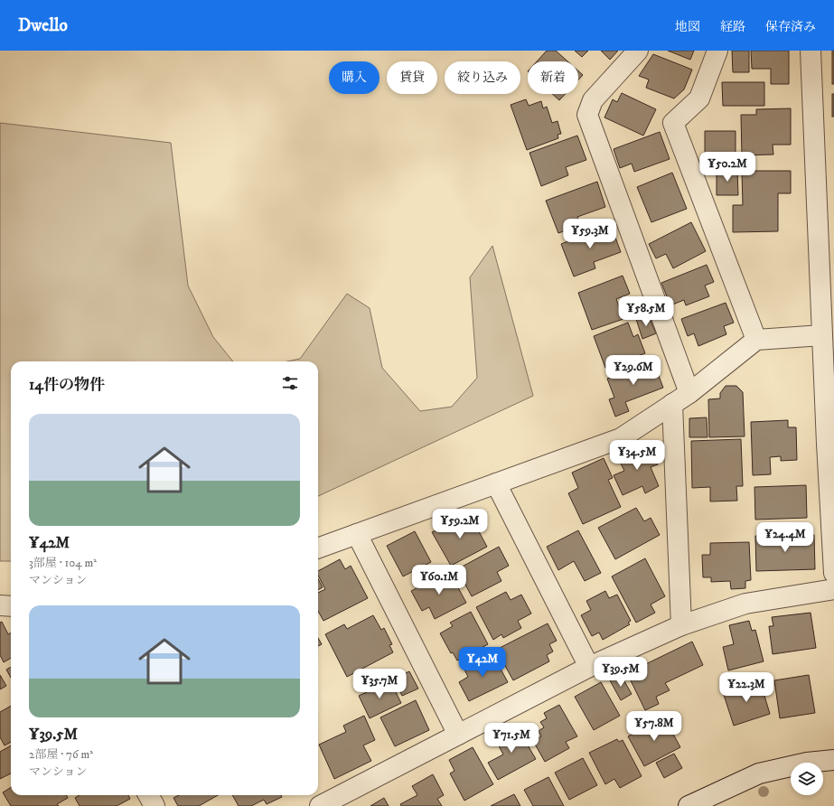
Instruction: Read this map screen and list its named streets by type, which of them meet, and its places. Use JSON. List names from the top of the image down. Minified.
{"page":{"header":"Dwello","nav":["地図","経路","保存済み"],"chip":["購入","賃貸","絞り込み","新着"],"price":["¥50.2M","¥59.3M","¥58.5M","¥29.6M","¥34.5M","¥59.2M","¥24.4M","¥60.1M","¥42M","¥39.5M","¥35.7M","¥22.3M","¥57.8M","¥71.5M"],"heading":"14件の物件","list":[{"name":"¥42M","note":"3部屋 · 104 m² · マンション"},{"name":"¥39.5M","note":"2部屋 · 76 m² · マンション"}]}}
